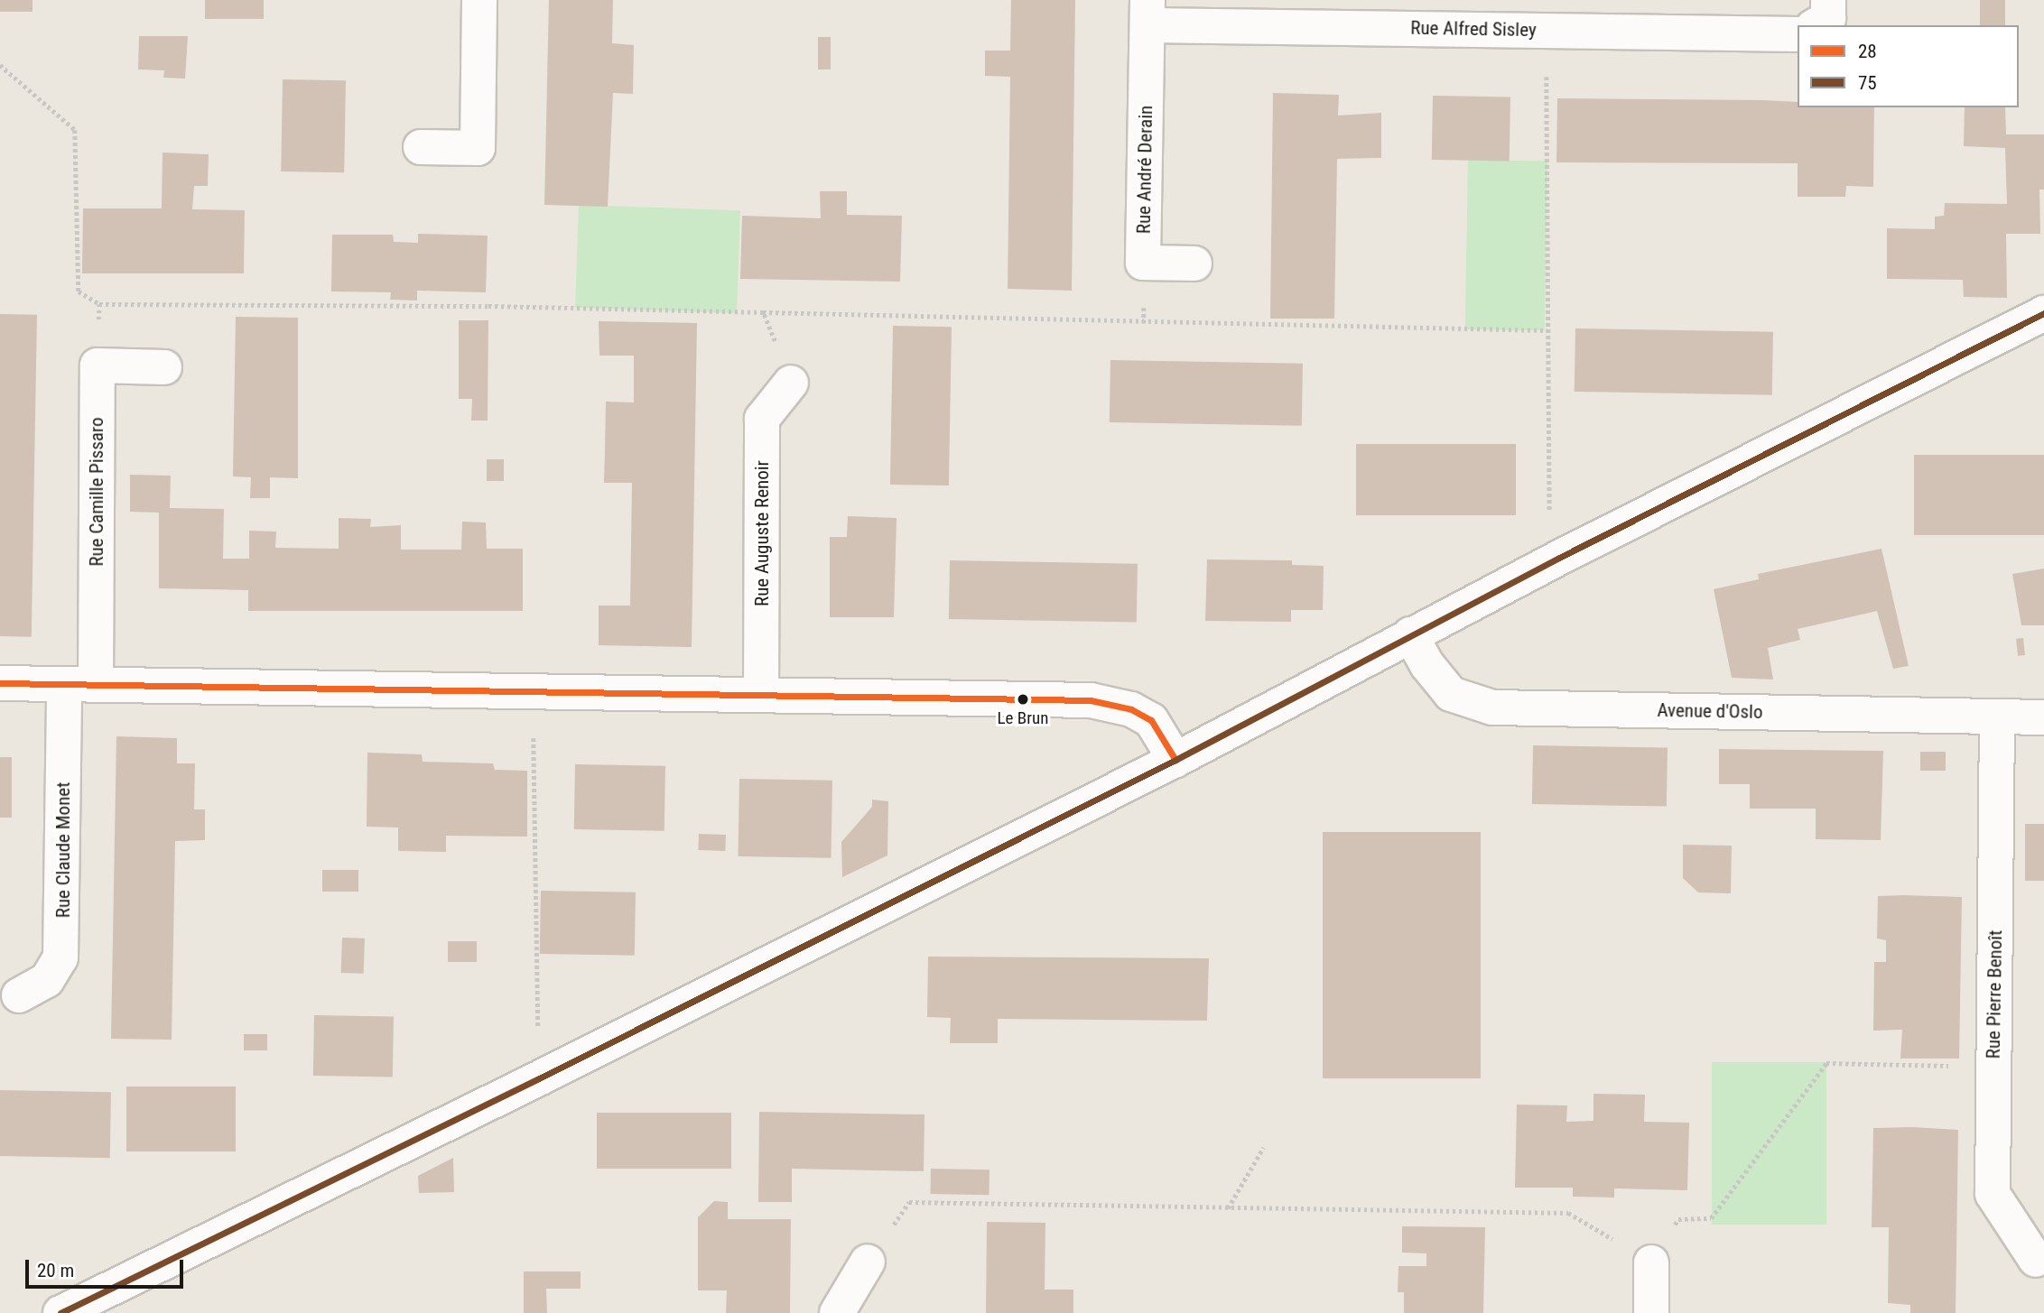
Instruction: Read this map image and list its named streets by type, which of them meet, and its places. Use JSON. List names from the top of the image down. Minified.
{"streets":{"street":["Rue Alfred Sisley","Rue André Derain","Rue Camille Pissaro","Rue Auguste Renoir","Avenue d'Oslo","Rue Claude Monet","Rue Pierre Benoît"]},"crossings":[["Rue Alfred Sisley","Rue André Derain"],["Rue Camille Pissaro","Rue Claude Monet"],["Avenue d'Oslo","Rue Pierre Benoît"]],"places":["Le Brun"],"lines":["transit line 75","transit line 28"],"legend":["28","75"],"scale_bar":"20 m"}
